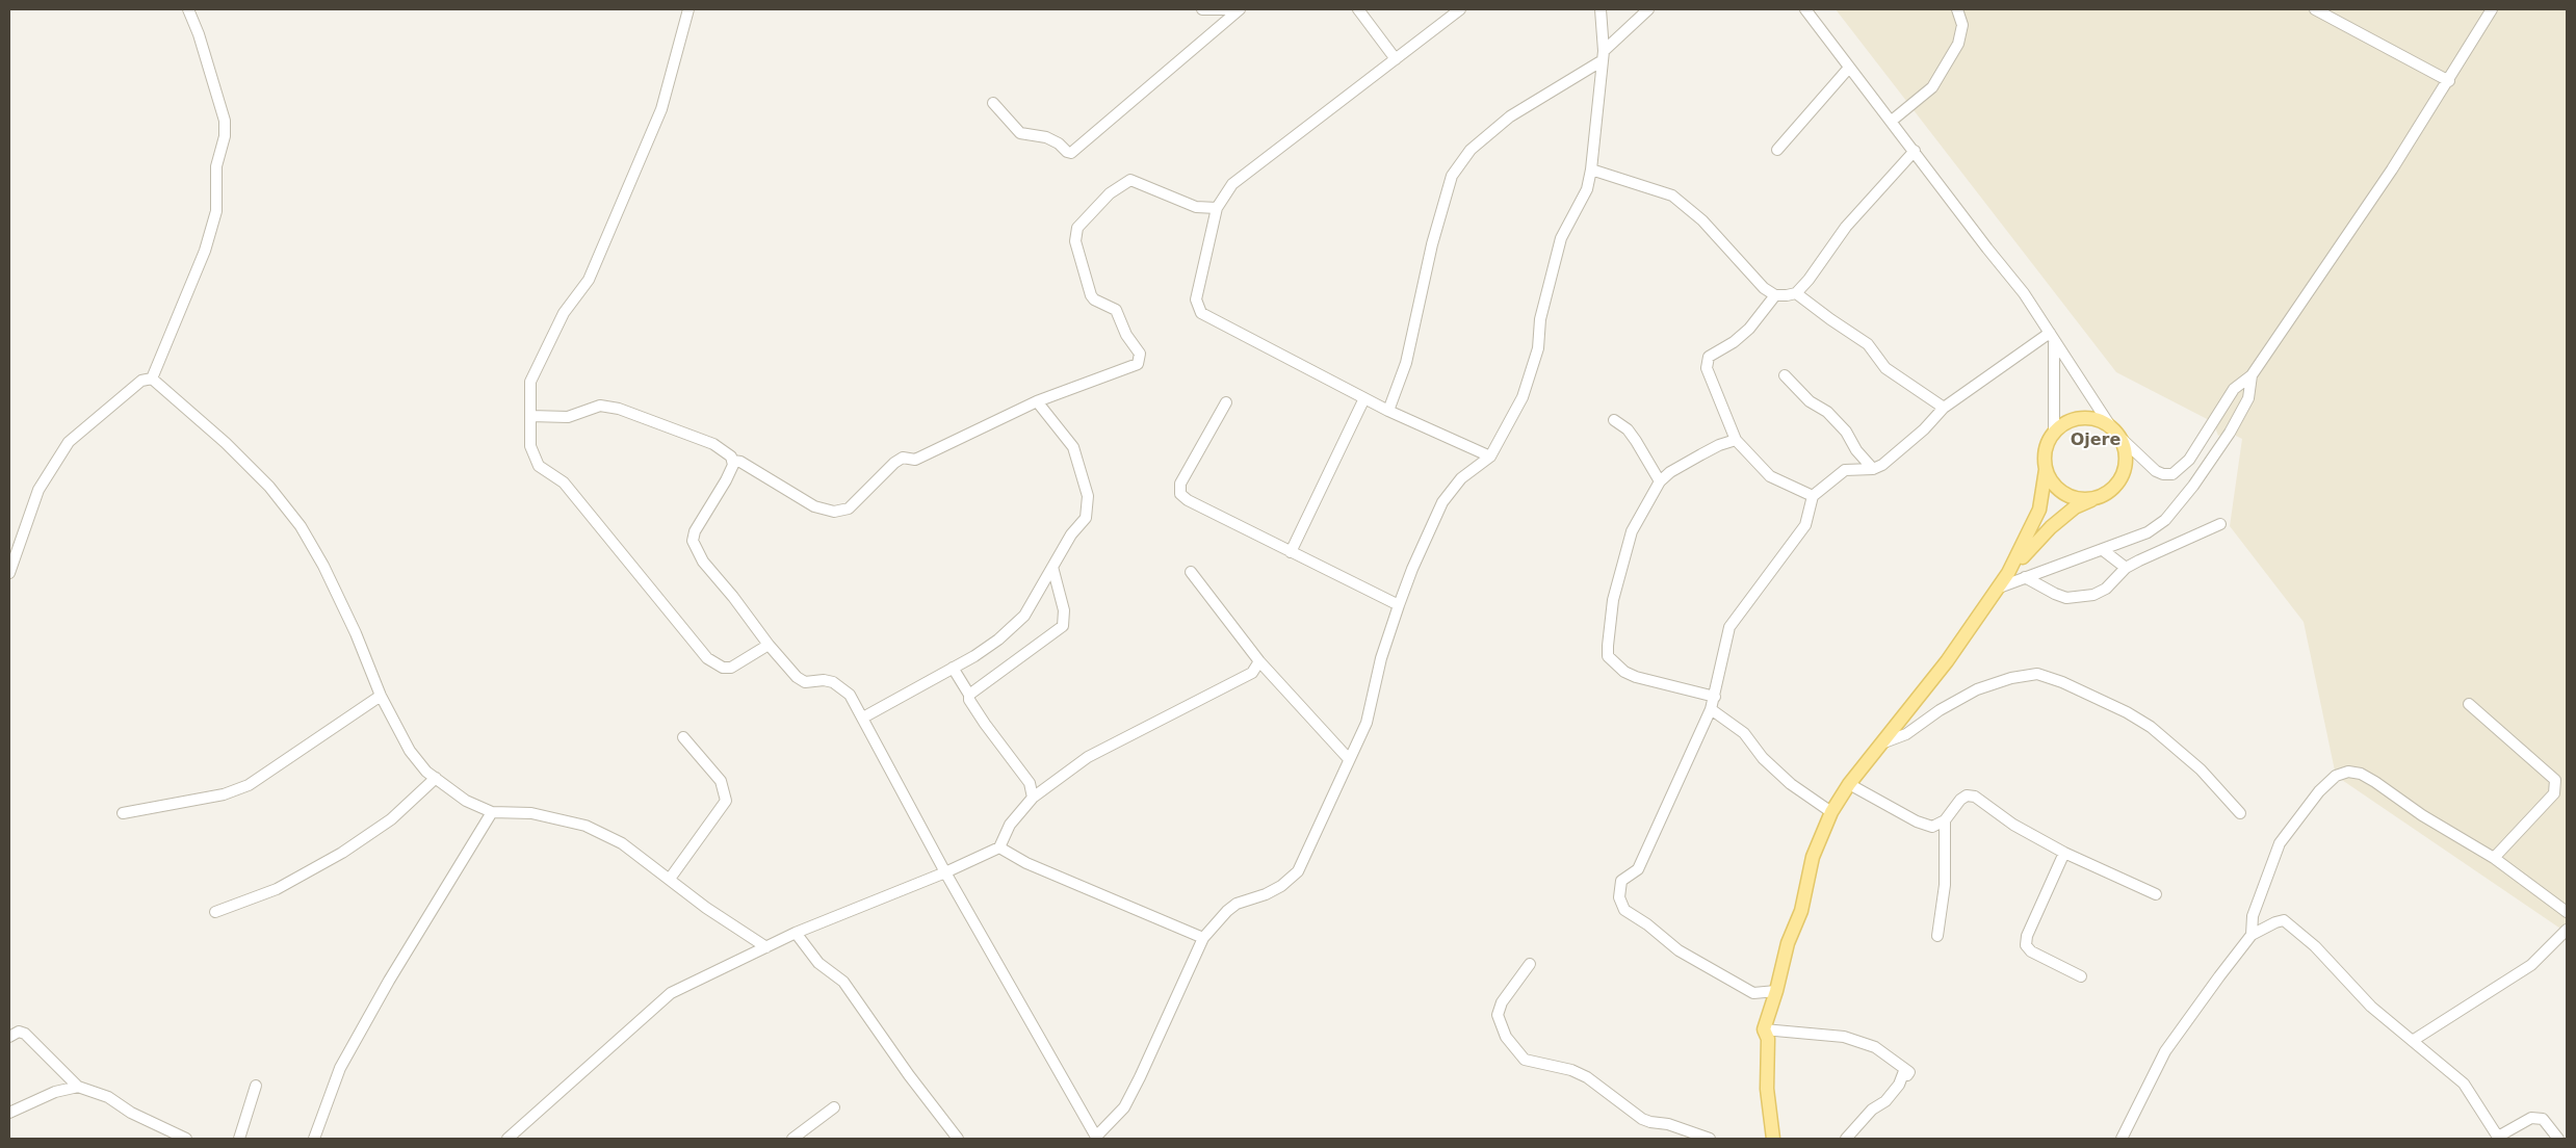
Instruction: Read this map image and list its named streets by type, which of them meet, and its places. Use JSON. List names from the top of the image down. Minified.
{"districts":["Ojere"]}
